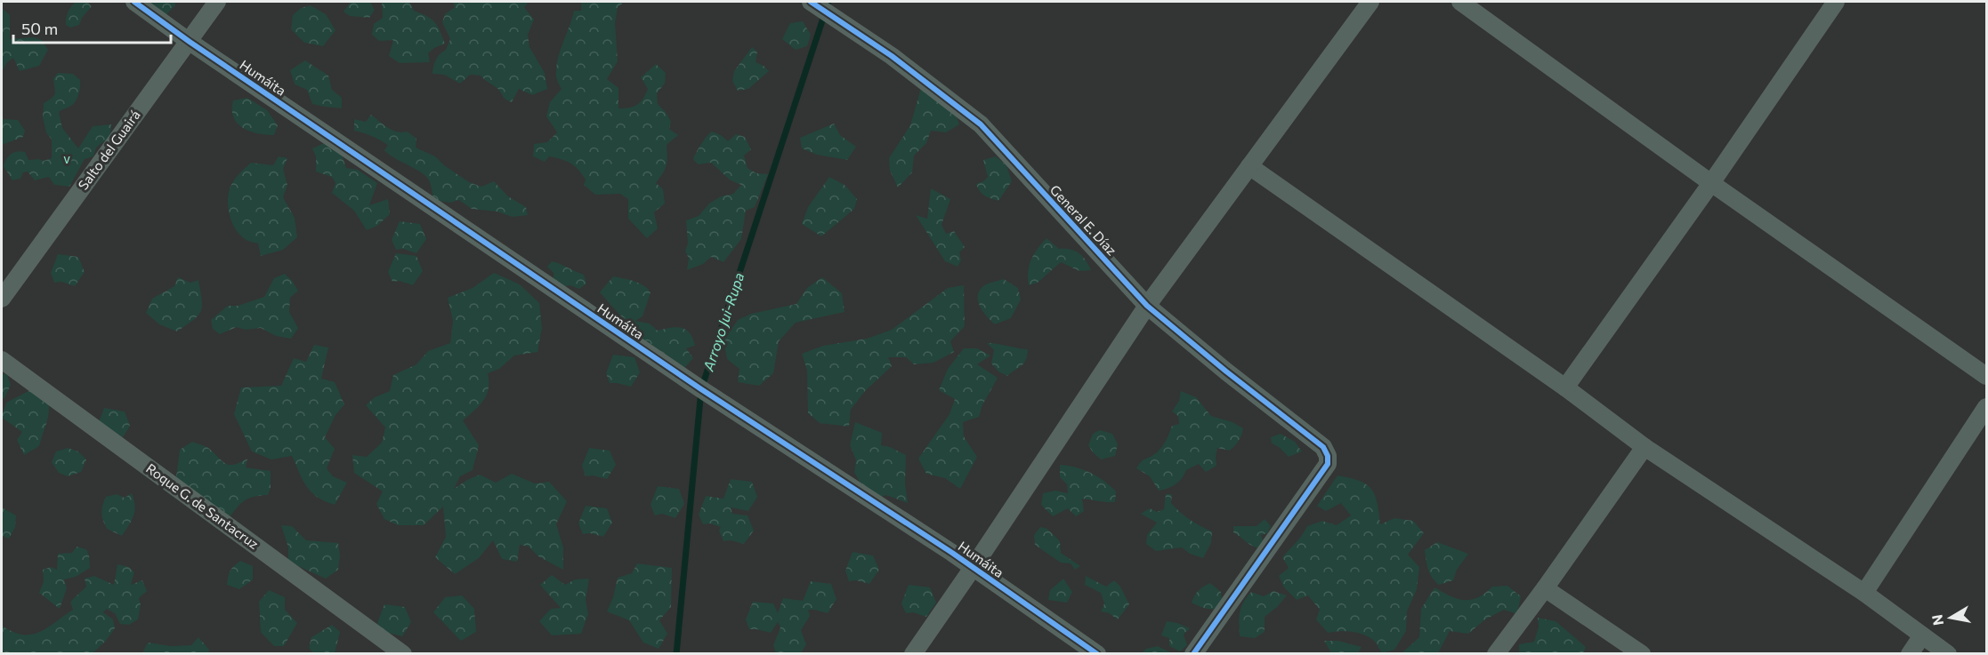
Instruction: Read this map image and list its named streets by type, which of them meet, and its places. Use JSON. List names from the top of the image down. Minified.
{"streets":{"street":["Humáita","Salto del Guairá","General E. Díaz","Roque G. de Santacruz"]},"crossings":[["Humáita","Salto del Guairá"]],"water":["Arroyo Jui-Rupa"],"parks":["v"],"scale_bar":"50 m","north":"left"}
